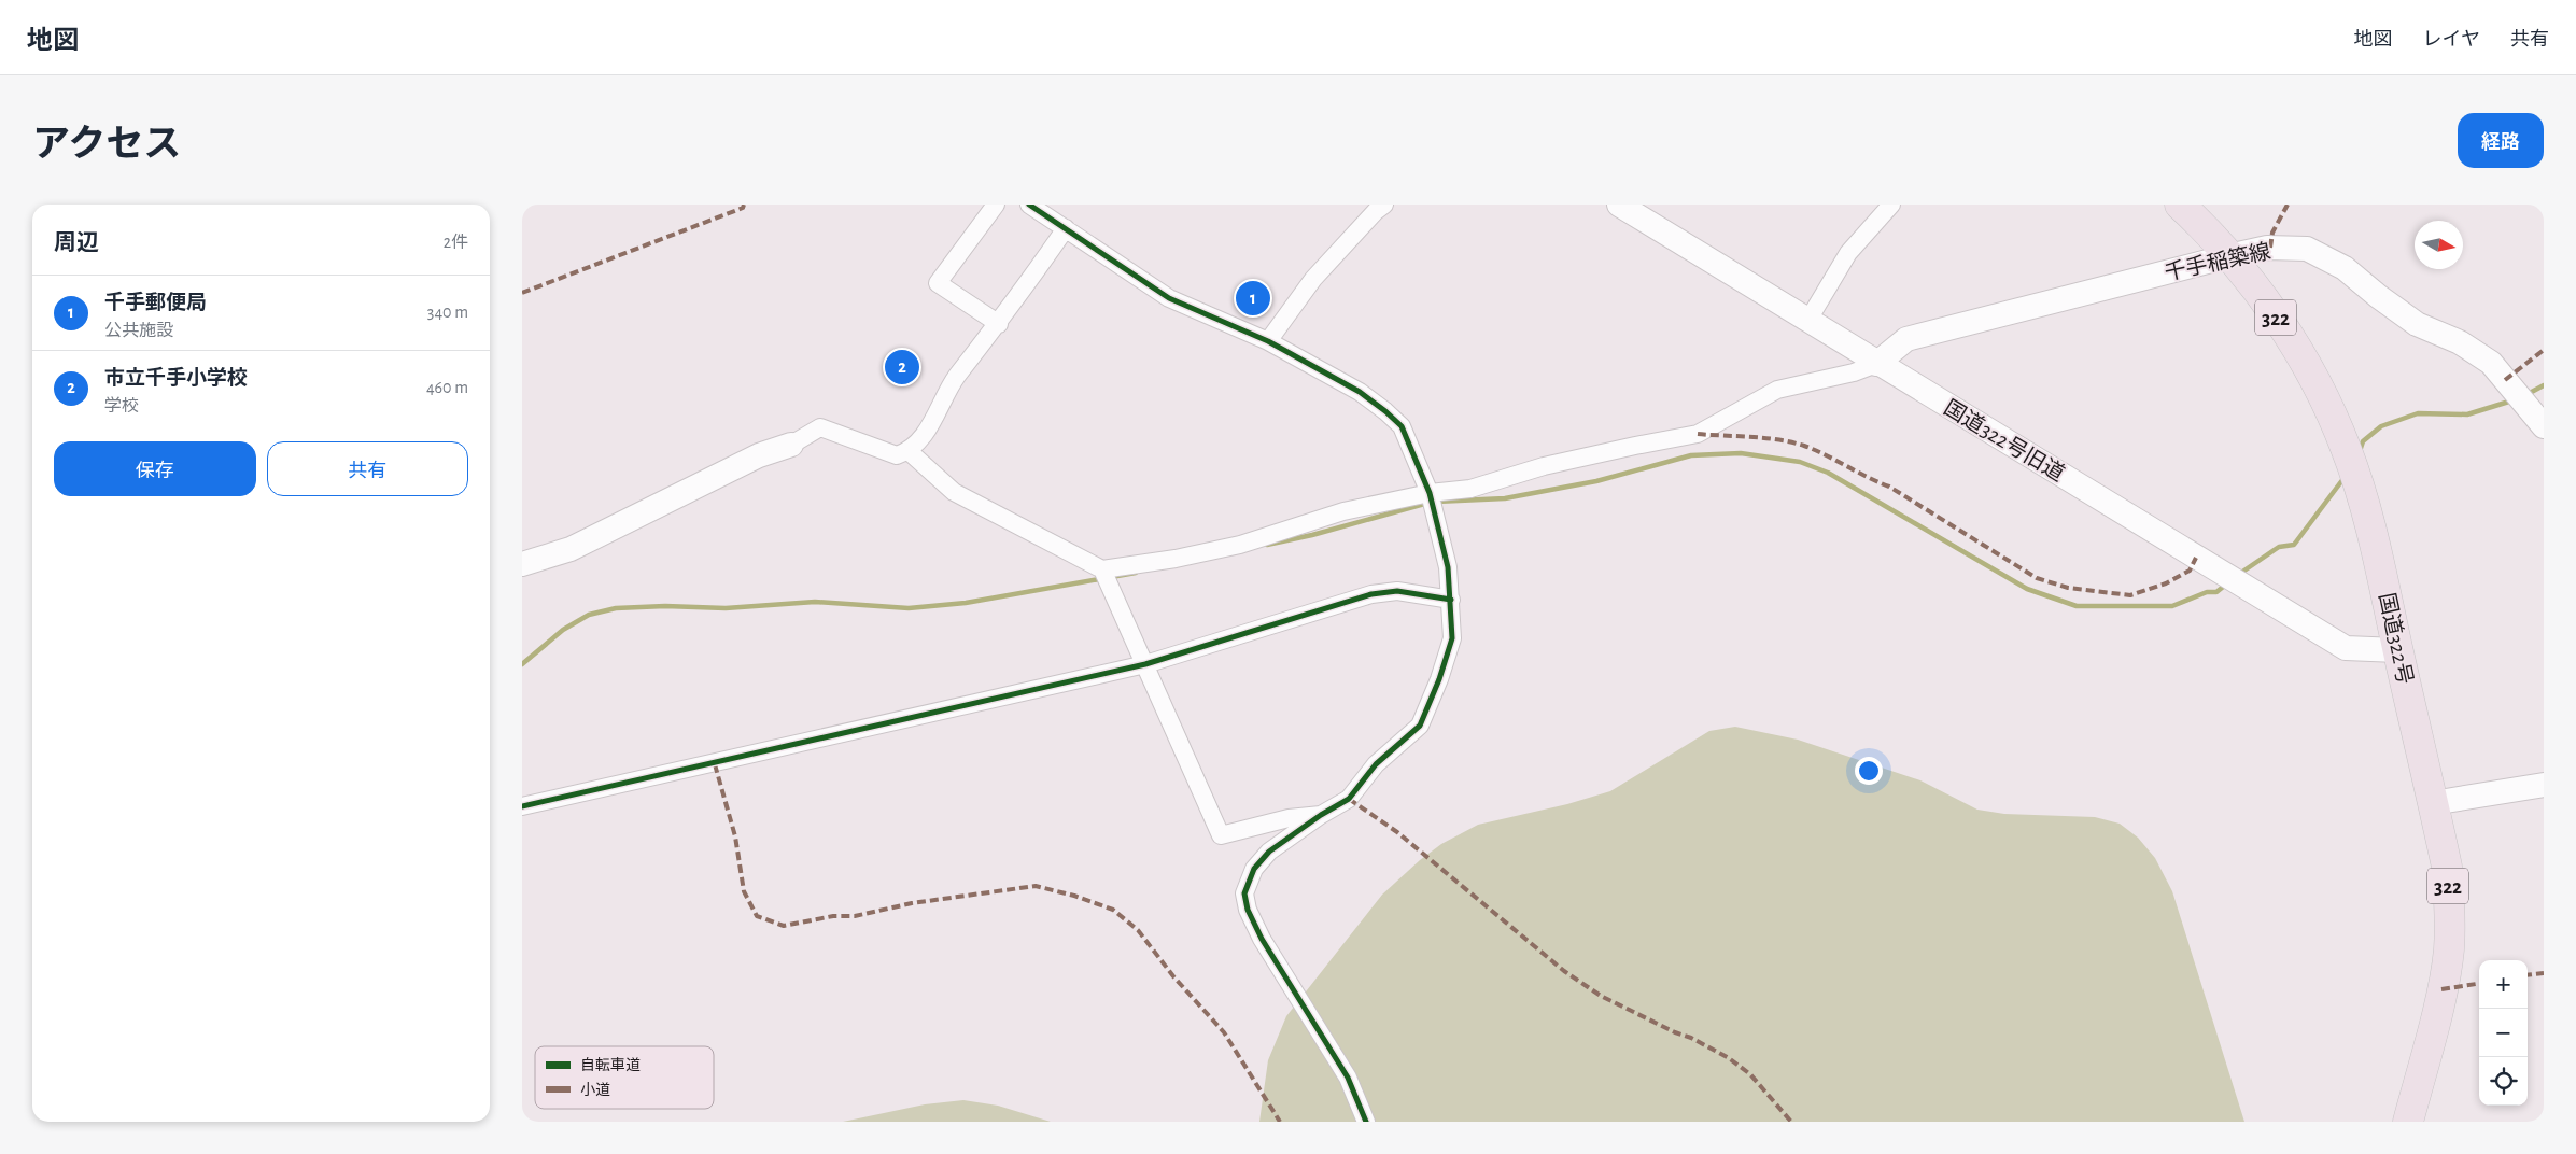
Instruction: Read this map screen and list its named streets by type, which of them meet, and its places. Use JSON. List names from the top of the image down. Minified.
{"streets":{"highway":["322","国道322号"],"street":["千手稲築線","国道322号旧道"]},"crossings":[["千手稲築線","国道322号旧道"],["千手稲築線","国道322号"],["国道322号旧道","国道322号"]],"legend":["自転車道","小道"],"north":"right","page":{"header":"地図","nav":["地図","レイヤ","共有"],"title":"アクセス","buttons":["経路",["保存","共有"]],"heading":["周辺","2件"],"list":[{"mark":"1","name":"千手郵便局","note":"公共施設","value":"340 m"},{"mark":"2","name":"市立千手小学校","note":"学校","value":"460 m"}],"pins":["1","2"],"map_buttons":["+","−"]}}
